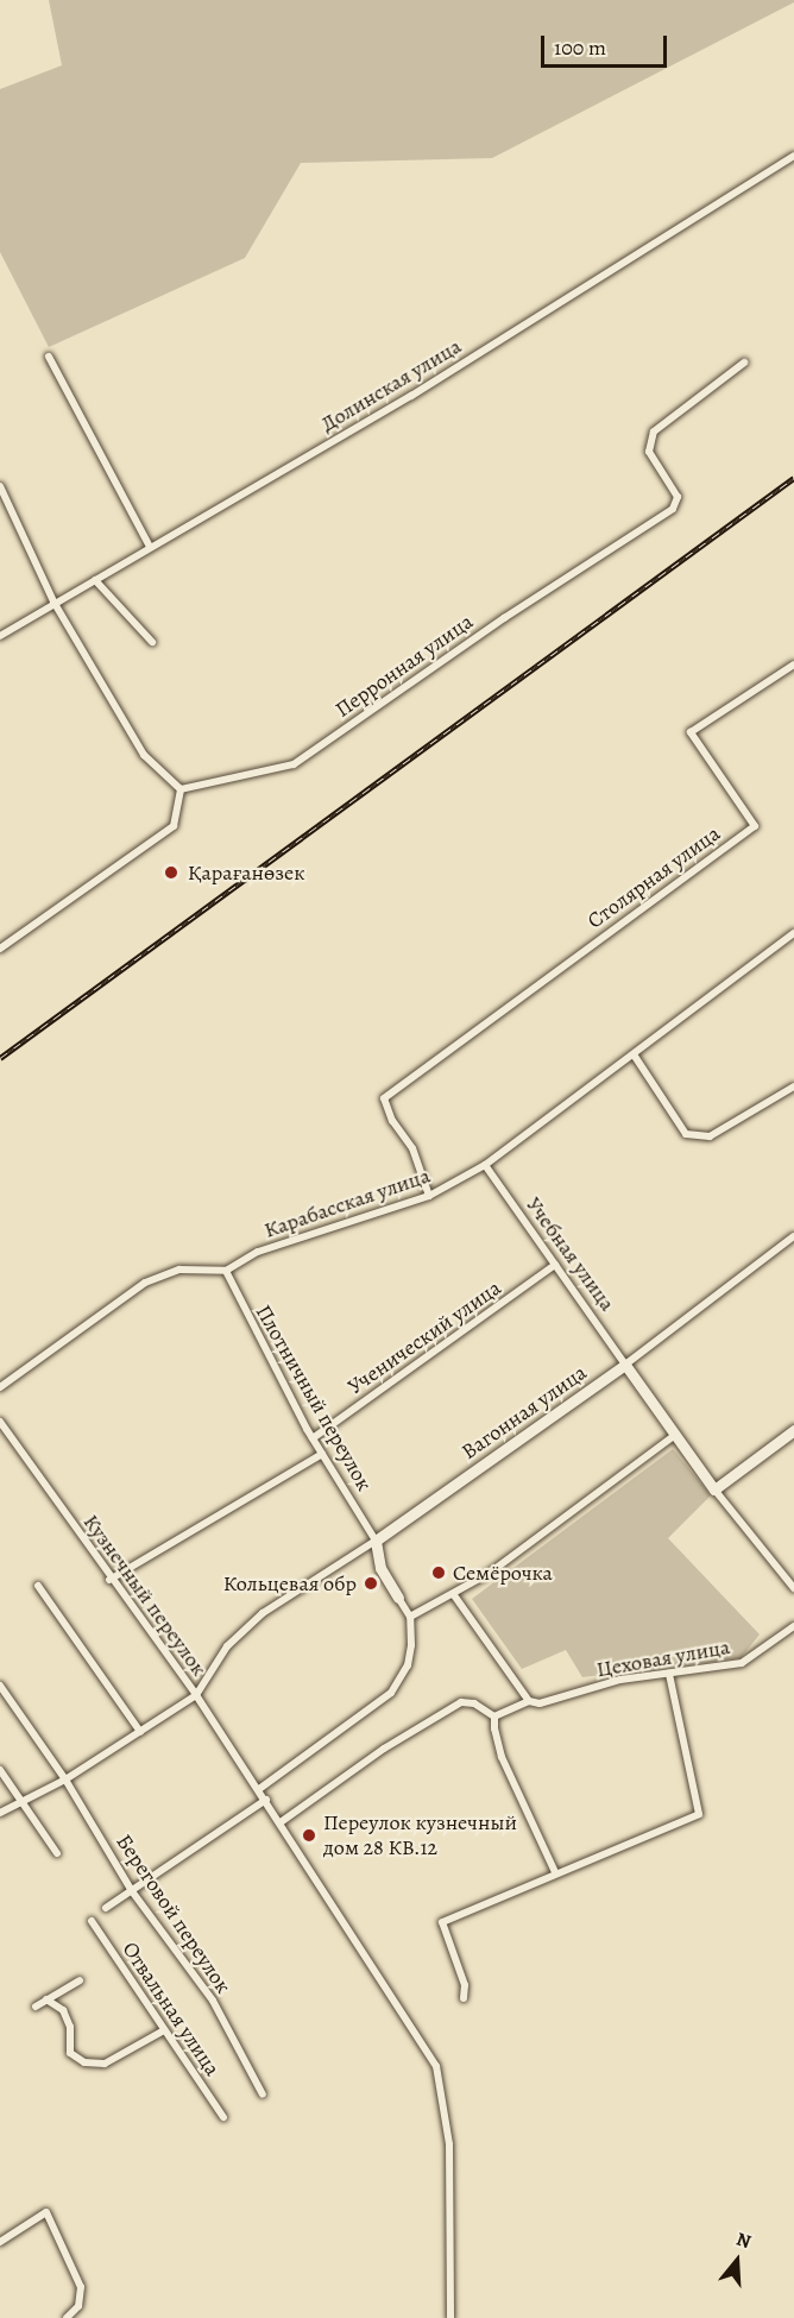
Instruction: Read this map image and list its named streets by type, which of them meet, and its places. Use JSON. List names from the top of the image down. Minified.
{"streets":{"street":["Долинская улица","Перронная улица","Столярная улица","Карабасская улица","Учебная улица","Ученический улица","Плотничный переулок","Вагонная улица","Кузнечный переулок","Цеховая улица","Береговой переулок","Отвальная улица"]},"crossings":[["Столярная улица","Карабасская улица"],["Карабасская улица","Учебная улица"],["Карабасская улица","Плотничный переулок"],["Учебная улица","Ученический улица"],["Учебная улица","Вагонная улица"],["Ученический улица","Плотничный переулок"],["Плотничный переулок","Вагонная улица"]],"places":["Қарағанөзек","Семёрочка","Кольцевая обр","Переулок кузнечный дом 28 КВ.12"],"scale_bar":"100 m","north":"top"}
